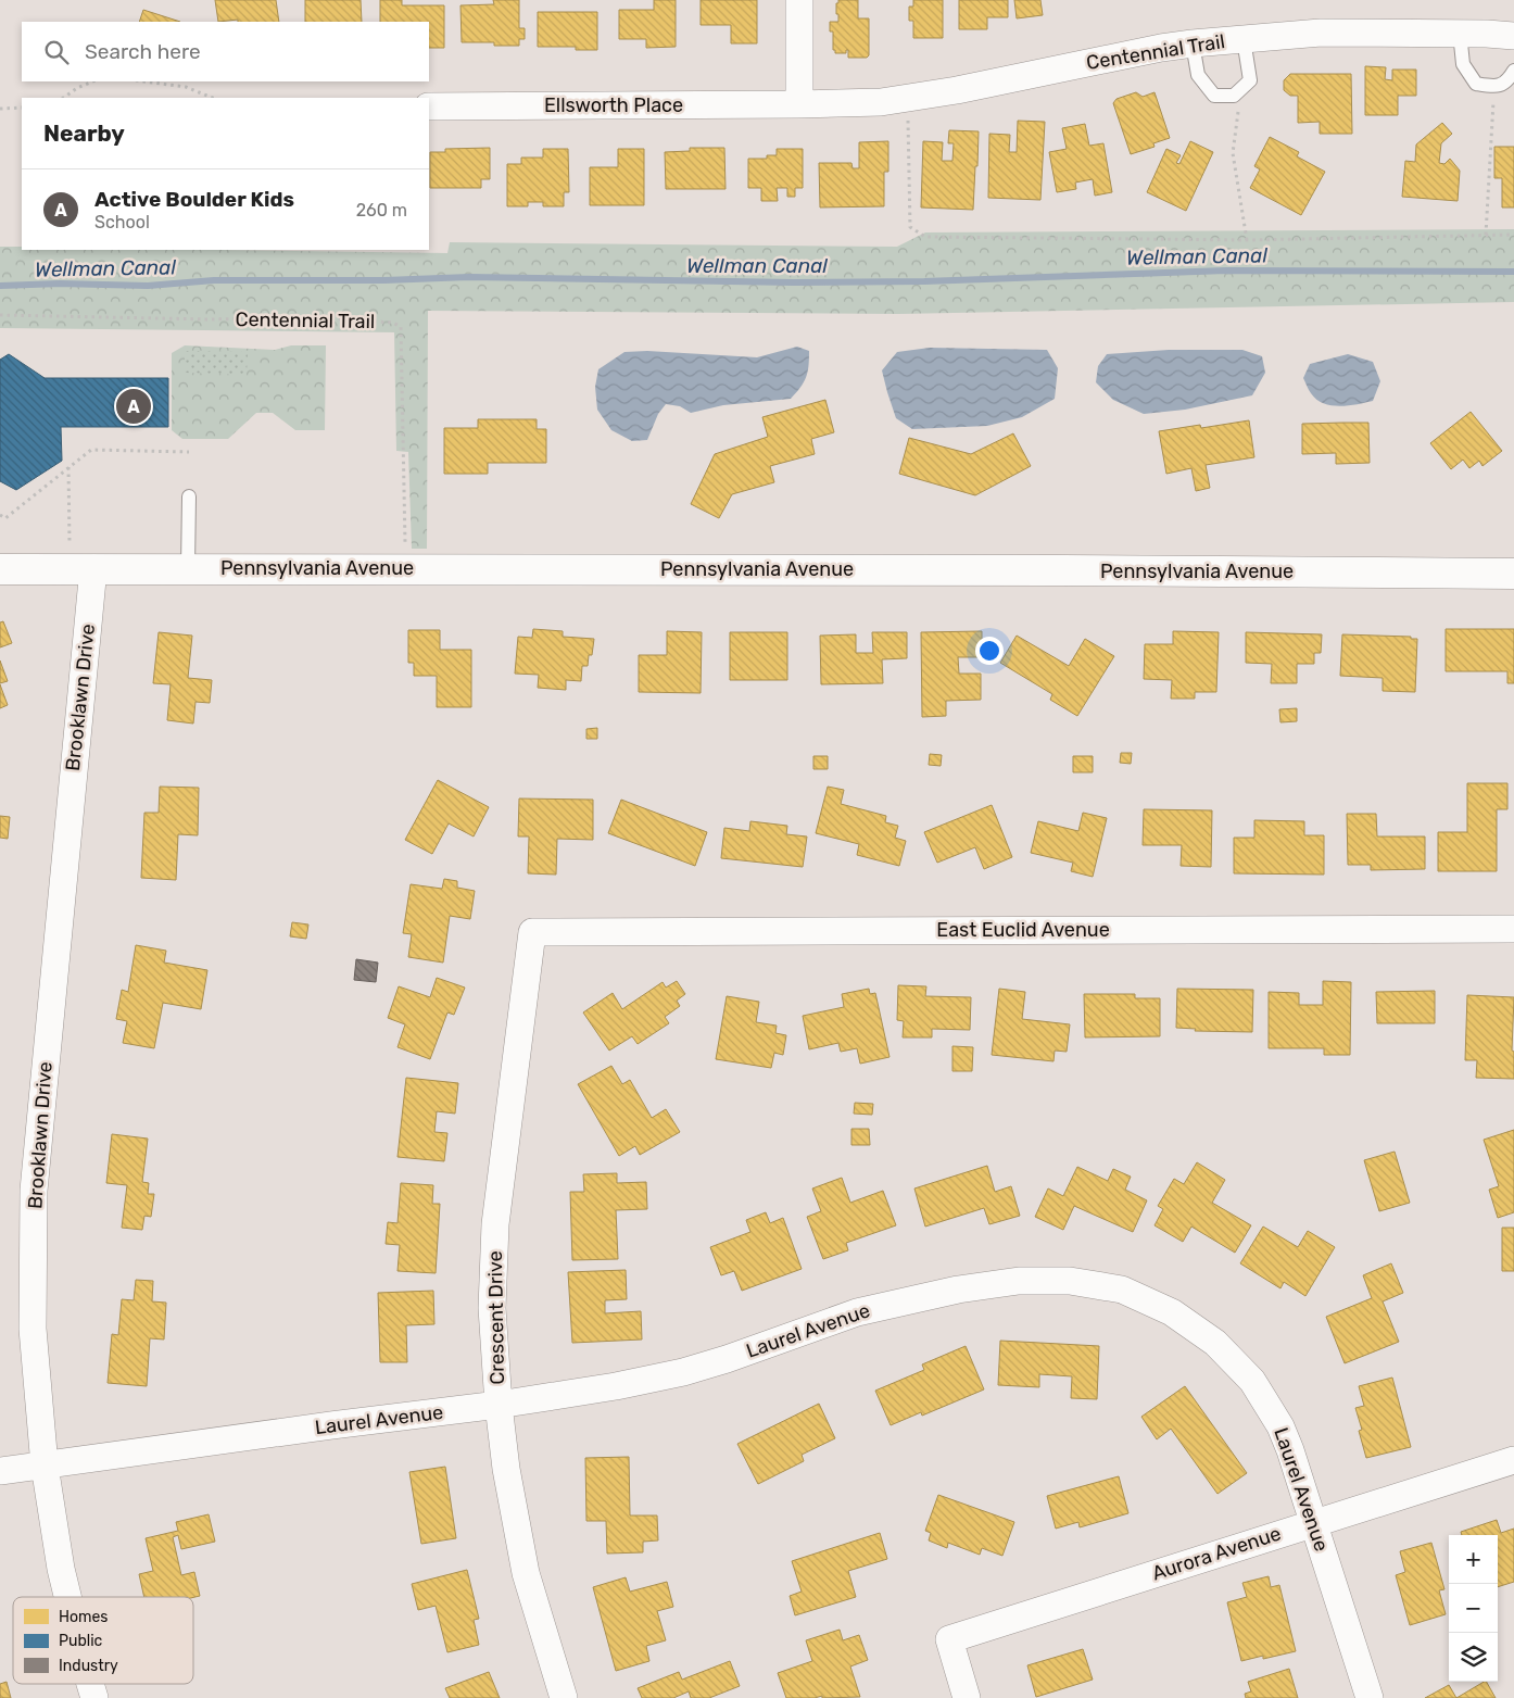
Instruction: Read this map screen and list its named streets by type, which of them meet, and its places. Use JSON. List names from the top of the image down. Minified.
{"streets":{"street":["Centennial Trail","Ellsworth Place","Pennsylvania Avenue","Brooklawn Drive","East Euclid Avenue","Crescent Drive","Laurel Avenue","Aurora Avenue"]},"crossings":[["Centennial Trail","Ellsworth Place"],["Centennial Trail","Pennsylvania Avenue"],["Pennsylvania Avenue","Brooklawn Drive"],["Brooklawn Drive","Laurel Avenue"],["East Euclid Avenue","Crescent Drive"],["Crescent Drive","Laurel Avenue"],["Laurel Avenue","Aurora Avenue"]],"water":["Wellman Canal"],"legend":["Homes","Public","Industry"],"page":{"search":"Search here","heading":"Nearby","list":[{"mark":"A","name":"Active Boulder Kids","note":"School","value":"260 m"}],"pins":"A","map_buttons":["+","−"]}}
